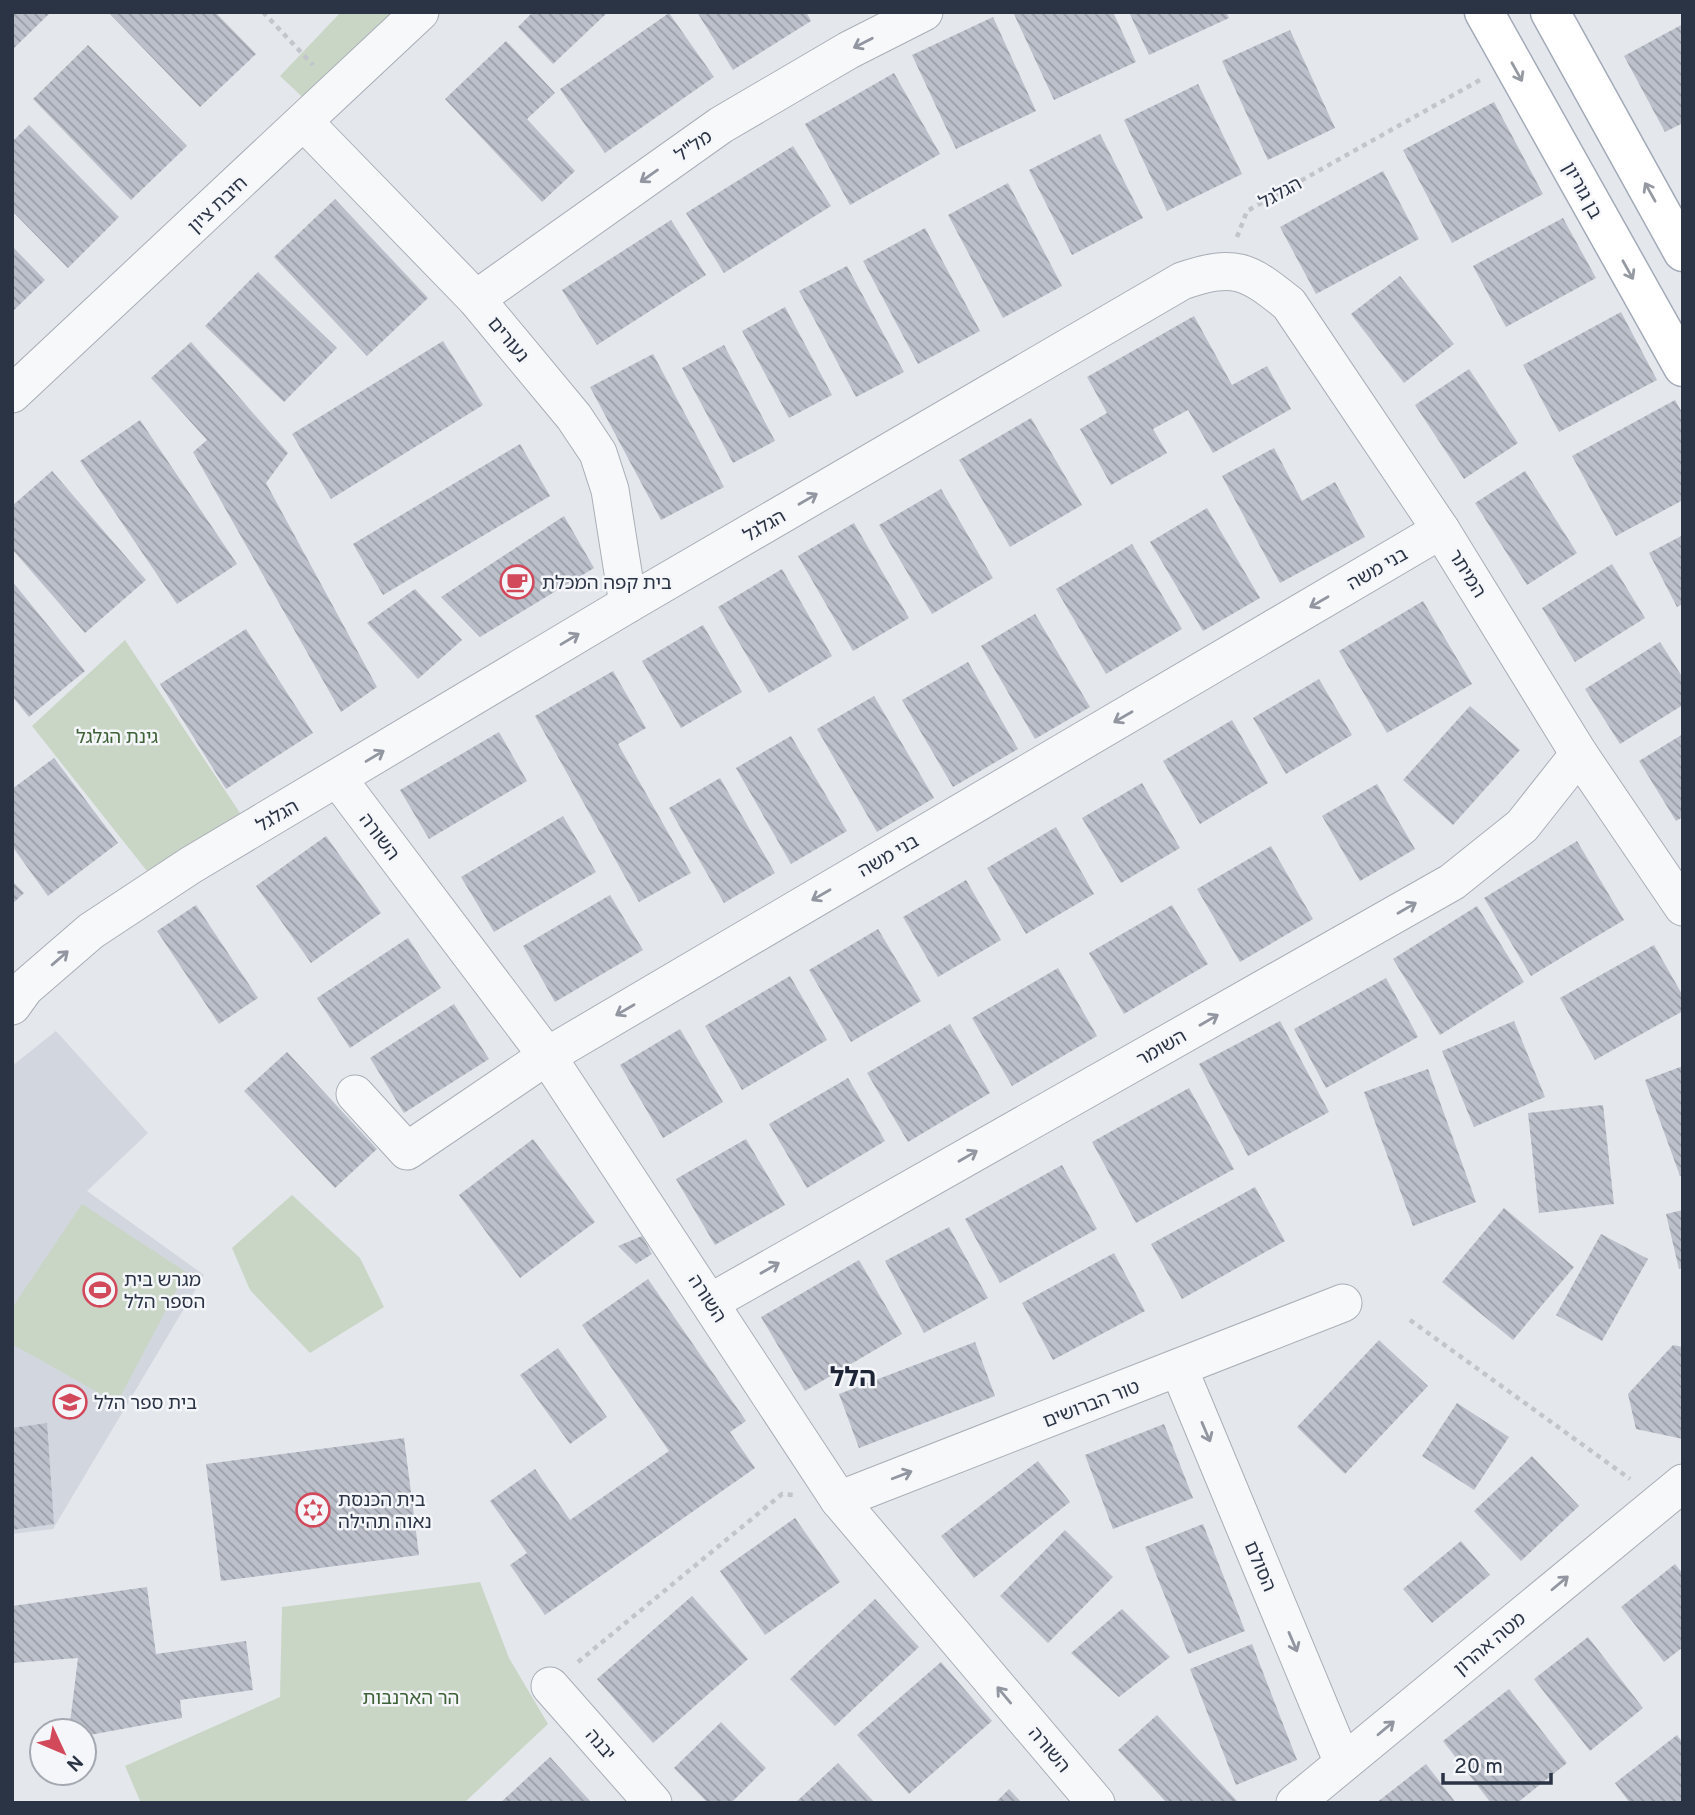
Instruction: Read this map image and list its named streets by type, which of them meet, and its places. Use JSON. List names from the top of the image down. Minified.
{"streets":{"main road":["בן גוריון"],"street":["מל\"ל","הגלגל","חיבת ציון","נעורים","בני משה","המיתר","השורה","השומר","טור הברושים","הסולם","מטה אהרון","יבנה"]},"crossings":[["מל\"ל","נעורים"],["בן גוריון","הגלגל"],["הגלגל","נעורים"],["הגלגל","המיתר"],["הגלגל","השורה"],["חיבת ציון","נעורים"],["בני משה","המיתר"],["בני משה","השורה"],["המיתר","השומר"],["השורה","השומר"],["השורה","טור הברושים"],["טור הברושים","הסולם"],["הסולם","מטה אהרון"]],"one_way":["מל\"ל","הגלגל","בני משה","השומר","טור הברושים","הסולם","מטה אהרון"],"districts":["הלל"],"parks":["גינת הגלגל","הר הארנבות"],"places":{"cafe":["בית קפה המכלת"],"sports":["מגרש בית הספר הלל"],"school or university":["בית ספר הלל"],"synagogue":["בית הכנסת נאוה תהילה"]},"scale_bar":"20 m","north":"bottom right"}
